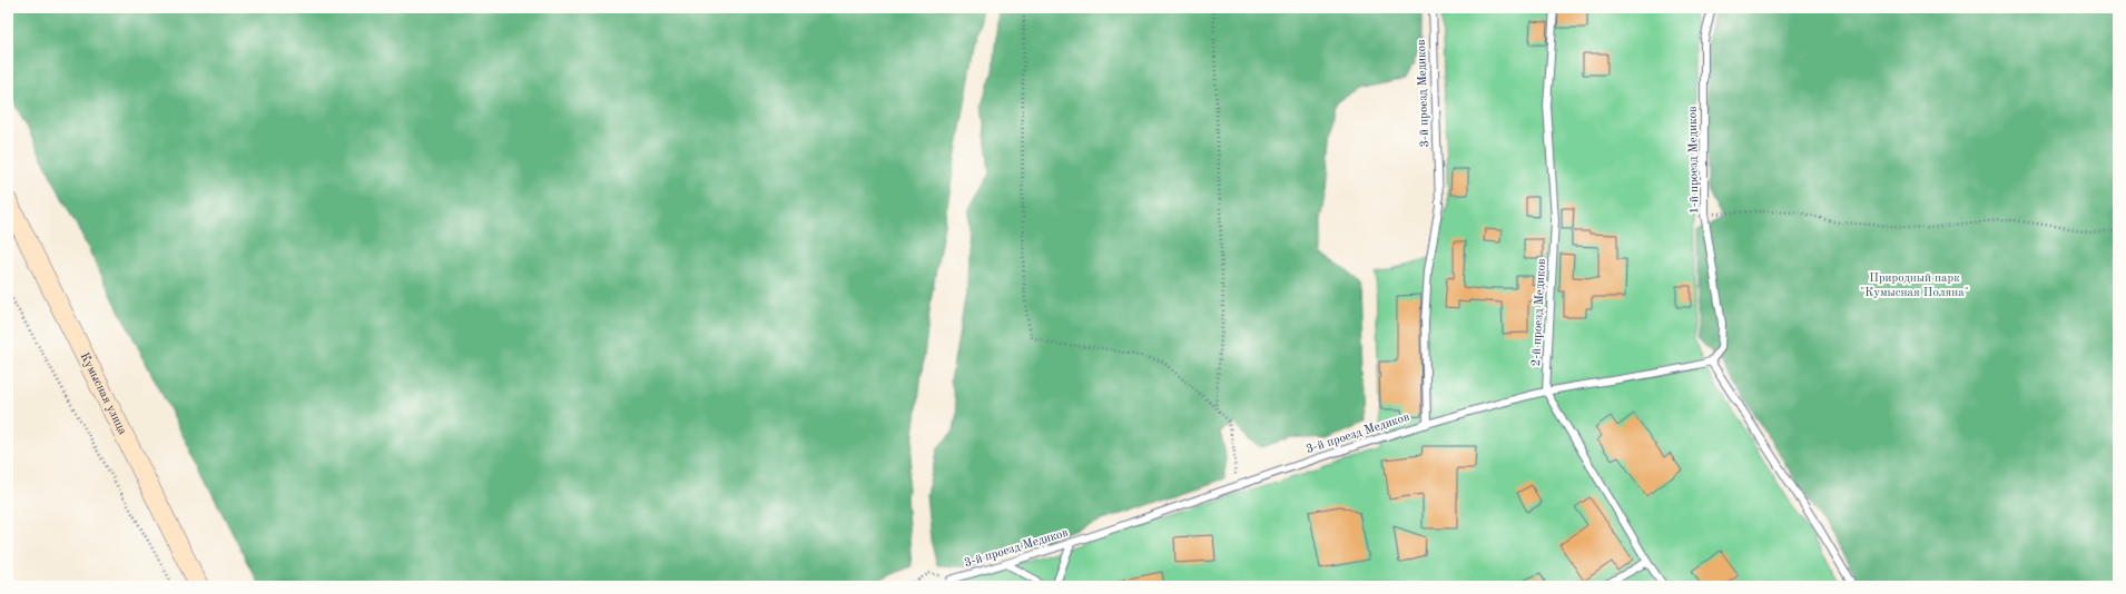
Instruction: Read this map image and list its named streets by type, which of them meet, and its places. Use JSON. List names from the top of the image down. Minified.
{"streets":{"main road":["Кумысная улица"],"lane":["3-й проезд Медиков","1-й проезд Медиков","2-й проезд Медиков"]},"parks":["Природный парк \"Кумысная Поляна\""]}
